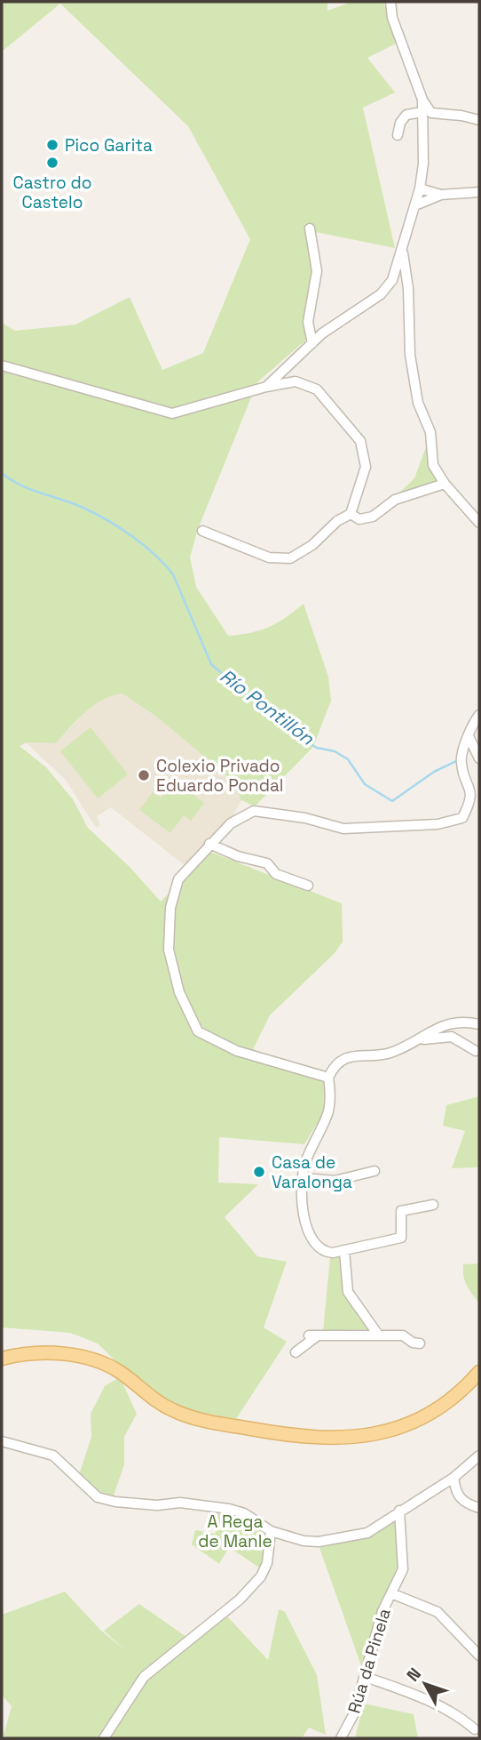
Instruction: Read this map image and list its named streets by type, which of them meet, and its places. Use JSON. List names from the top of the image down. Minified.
{"streets":{"street":["Rúa da Pinela"]},"water":["Río Pontillón"],"parks":["A Rega de Manle"],"places":["Pico Garita","Castro do Castelo","Colexio Privado Eduardo Pondal","Casa de Varalonga"],"north":"top left"}
